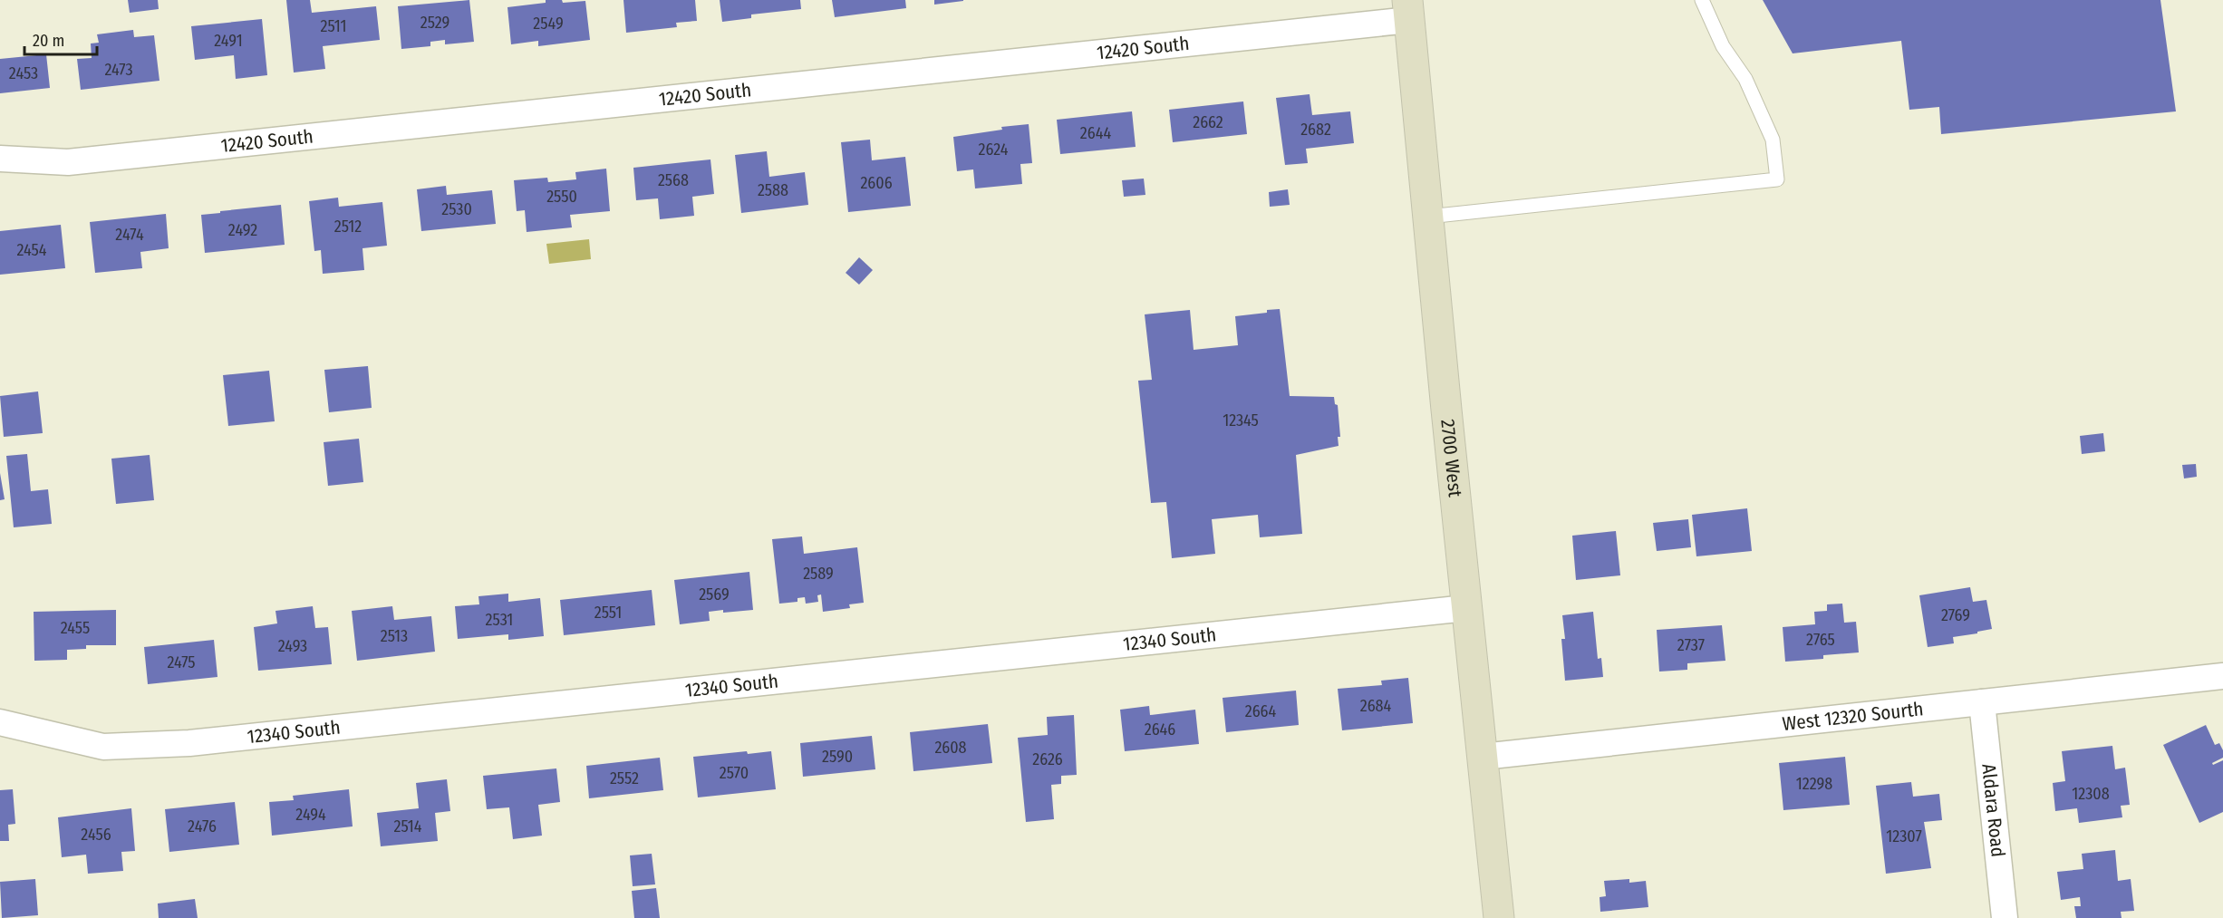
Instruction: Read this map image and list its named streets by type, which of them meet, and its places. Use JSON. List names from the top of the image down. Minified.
{"streets":{"main road":["2700 West"],"street":["12420 South","12340 South","West 12320 Sourth","Aldara Road"]},"crossings":[["12420 South","2700 West"],["2700 West","12340 South"],["2700 West","West 12320 Sourth"],["West 12320 Sourth","Aldara Road"]],"house_numbers":["2529","2549","2511","2491","2473","2453","2662","2682","2644","2624","2568","2606","2588","2550","2530","2512","2492","2474","2454","12345","2589","2569","2551","2769","2531","2455","2513","2765","2737","2493","2475","2684","2664","2646","2608","2590","2626","2570","2552","12298","12308","2494","2476","2514","2456","12307"],"scale_bar":"20 m"}
